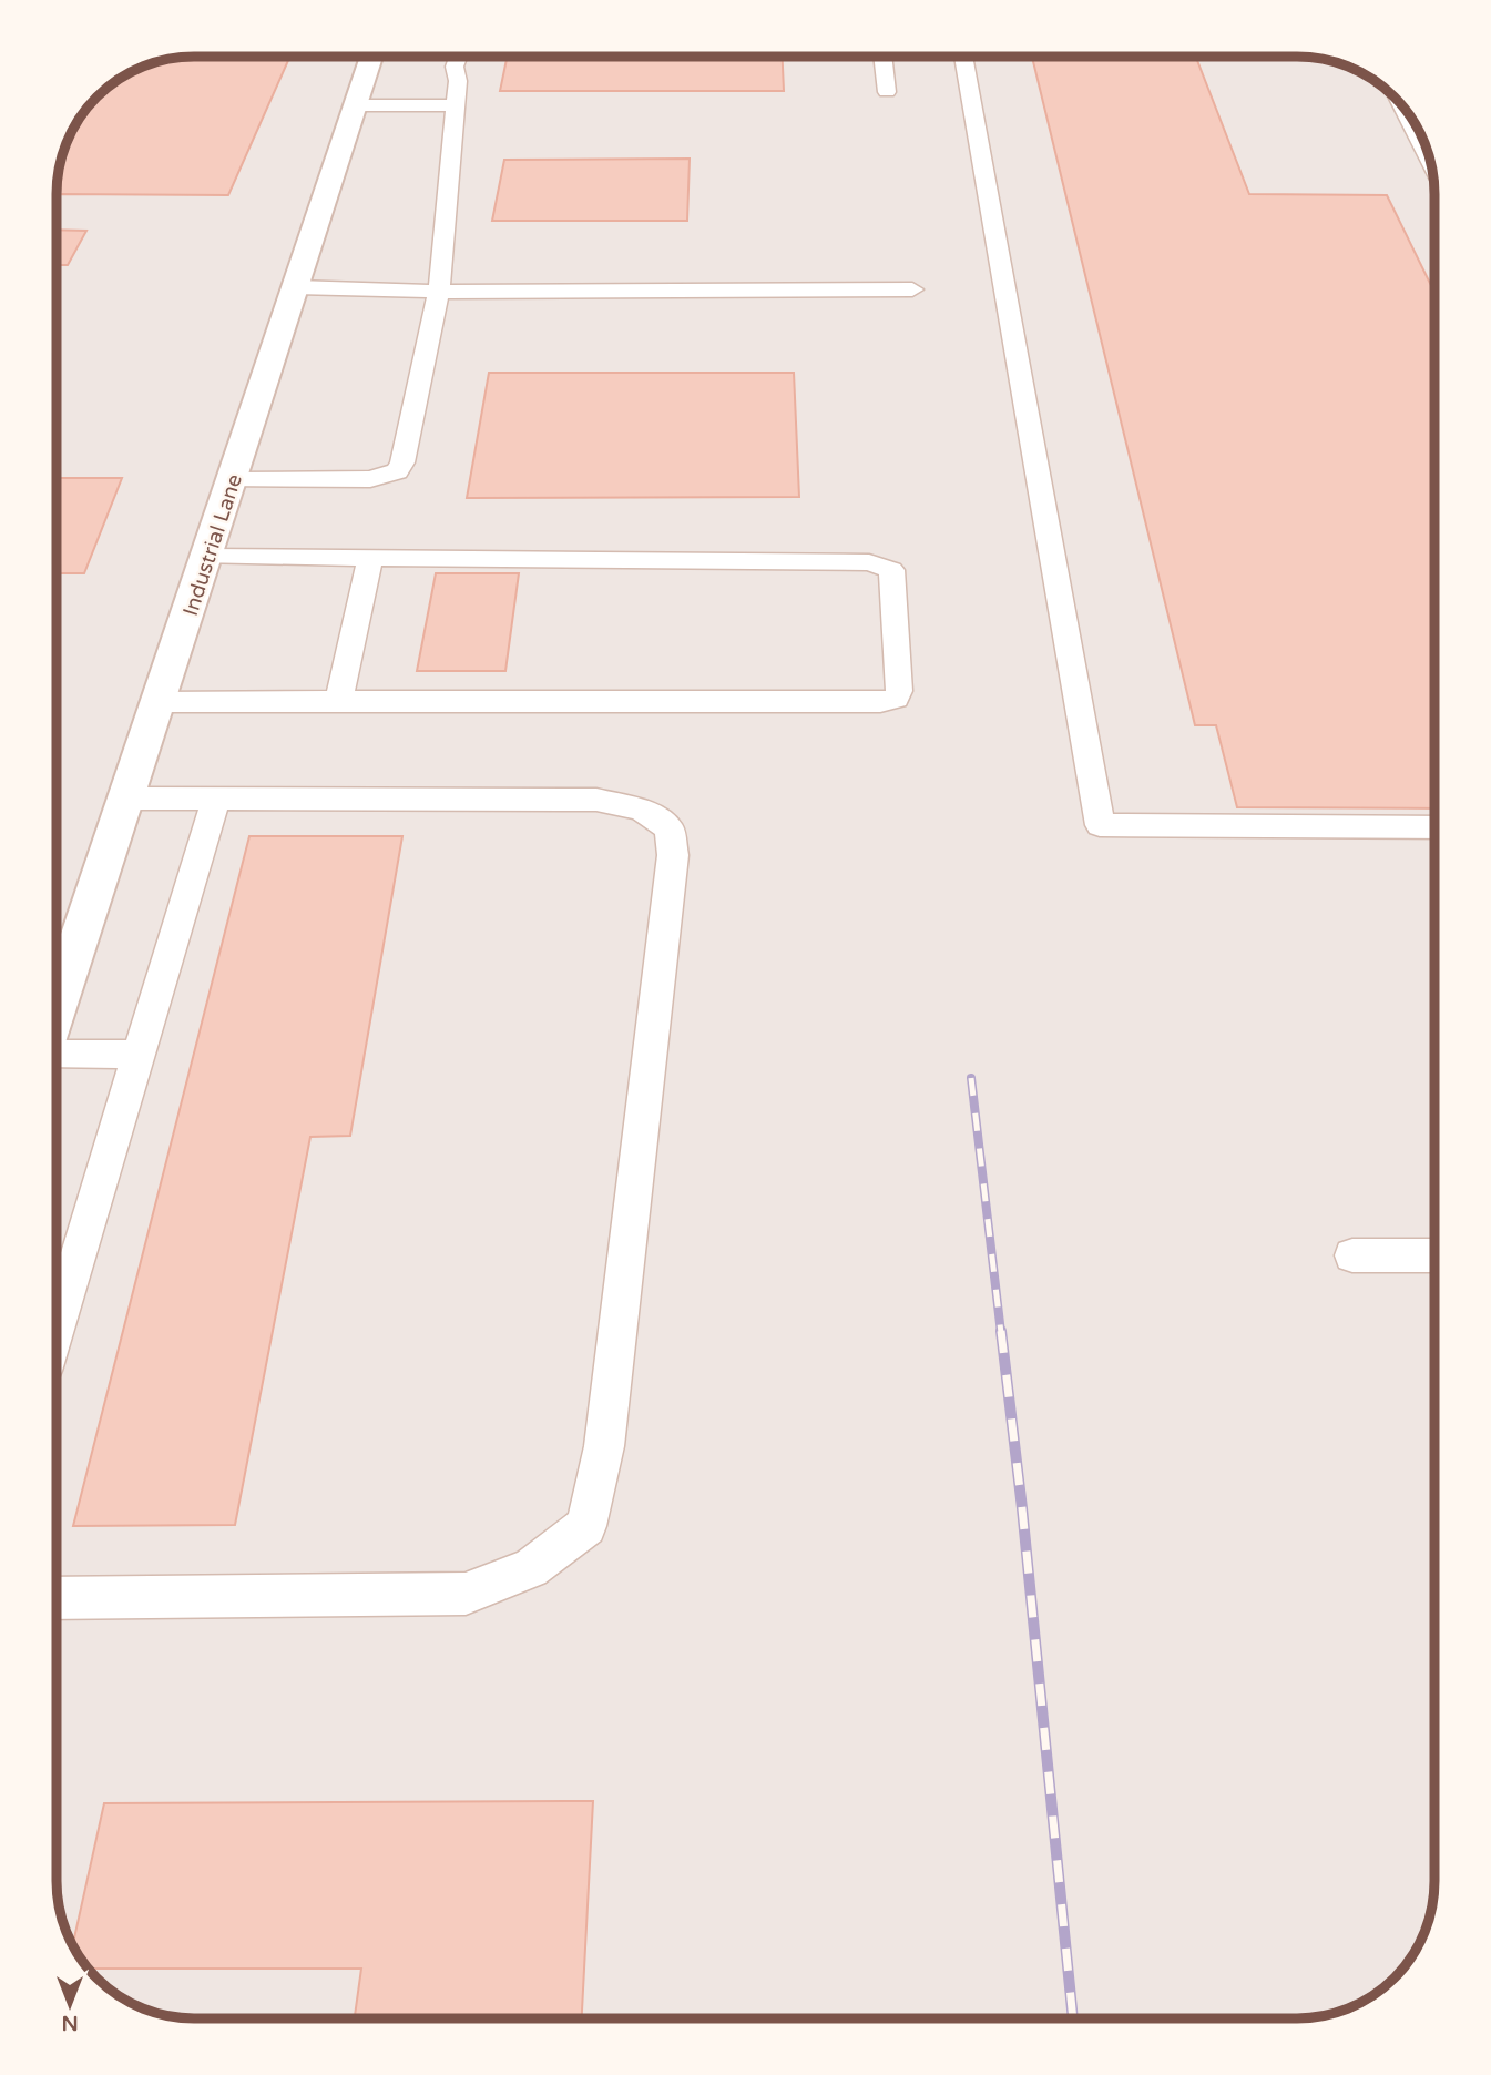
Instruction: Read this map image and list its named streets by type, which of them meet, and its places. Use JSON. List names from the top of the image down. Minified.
{"streets":{"street":["Industrial Lane"]},"north":"bottom"}
